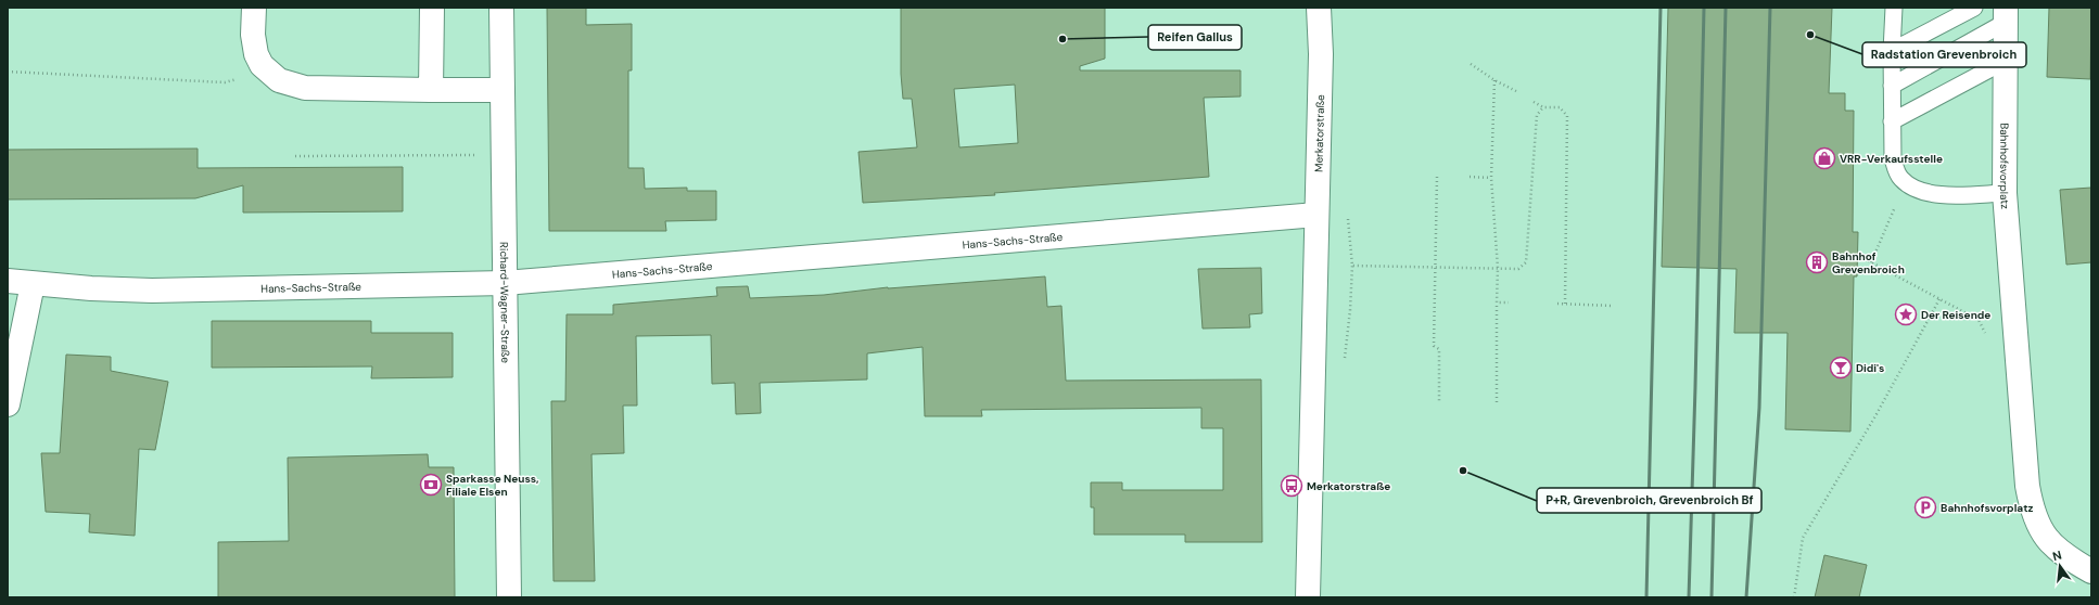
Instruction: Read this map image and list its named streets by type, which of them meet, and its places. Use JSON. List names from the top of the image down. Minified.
{"streets":{"street":["Merkatorstraße","Bahnhofsvorplatz","Hans-Sachs-Straße","Richard-Wagner-Straße"]},"crossings":[["Merkatorstraße","Hans-Sachs-Straße"],["Hans-Sachs-Straße","Richard-Wagner-Straße"]],"places":{"other":["Radstation Grevenbroich","Reifen Gallus","P+R, Grevenbroich, Grevenbroich Bf"],"shop":["VRR-Verkaufsstelle"],"building":["Bahnhof Grevenbroich"],"place":["Der Reisende"],"bar":["Didi's"],"bank":["Sparkasse Neuss, Filiale Elsen"],"bus stop":["Merkatorstraße"],"parking":["Bahnhofsvorplatz"]},"north":"top"}
